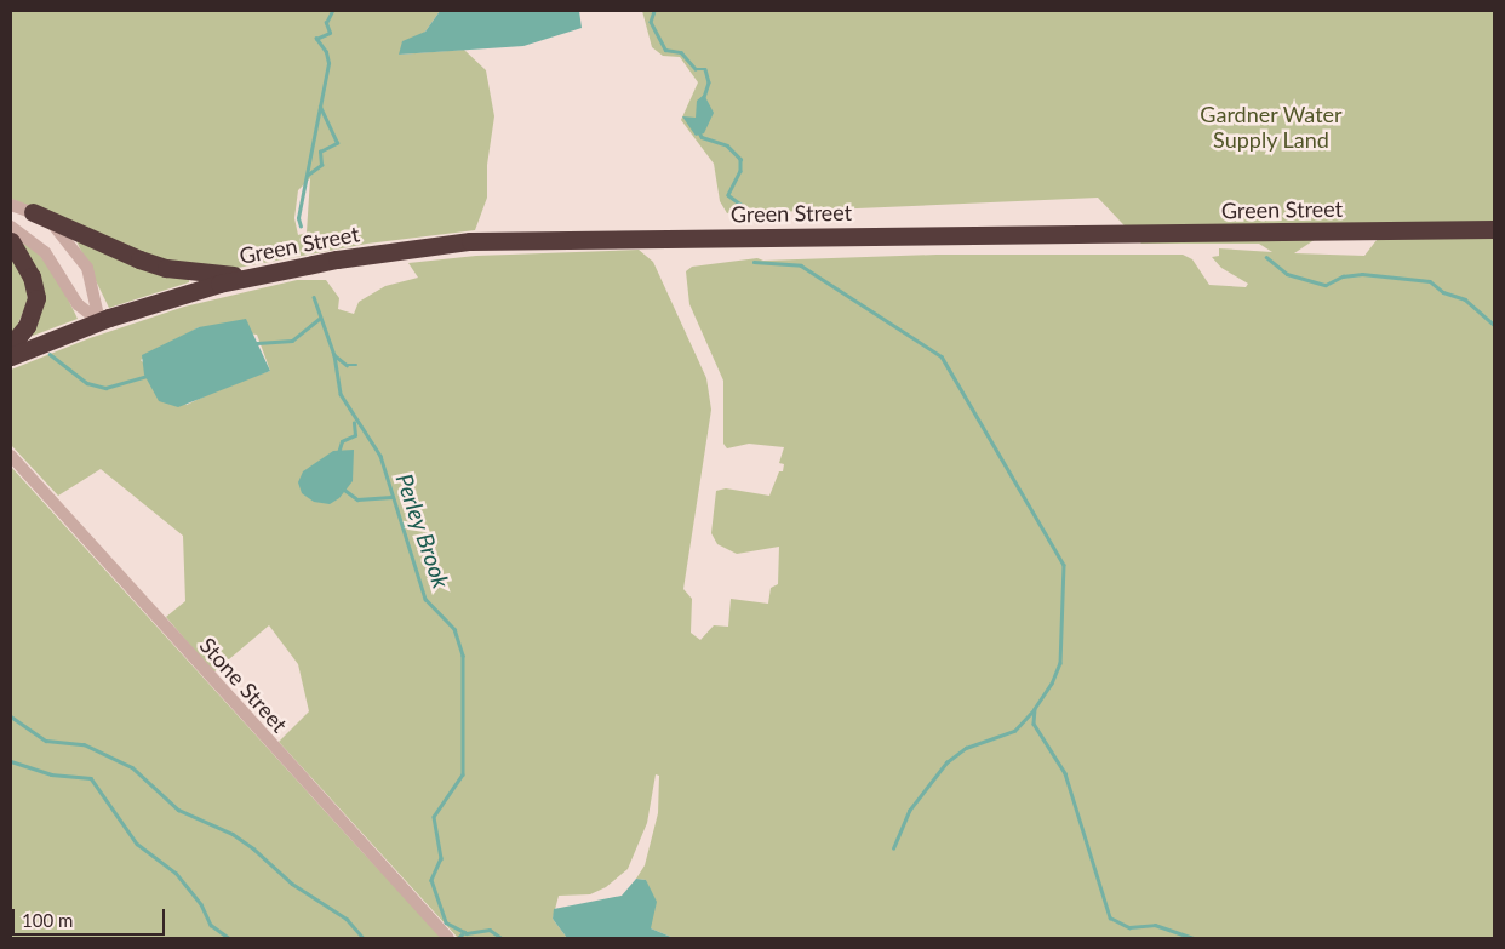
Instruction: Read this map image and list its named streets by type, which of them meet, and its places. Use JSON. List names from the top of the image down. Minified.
{"streets":{"highway":["Green Street"],"street":["Stone Street"]},"water":["Perley Brook"],"parks":["Gardner Water Supply Land"],"scale_bar":"100 m"}
